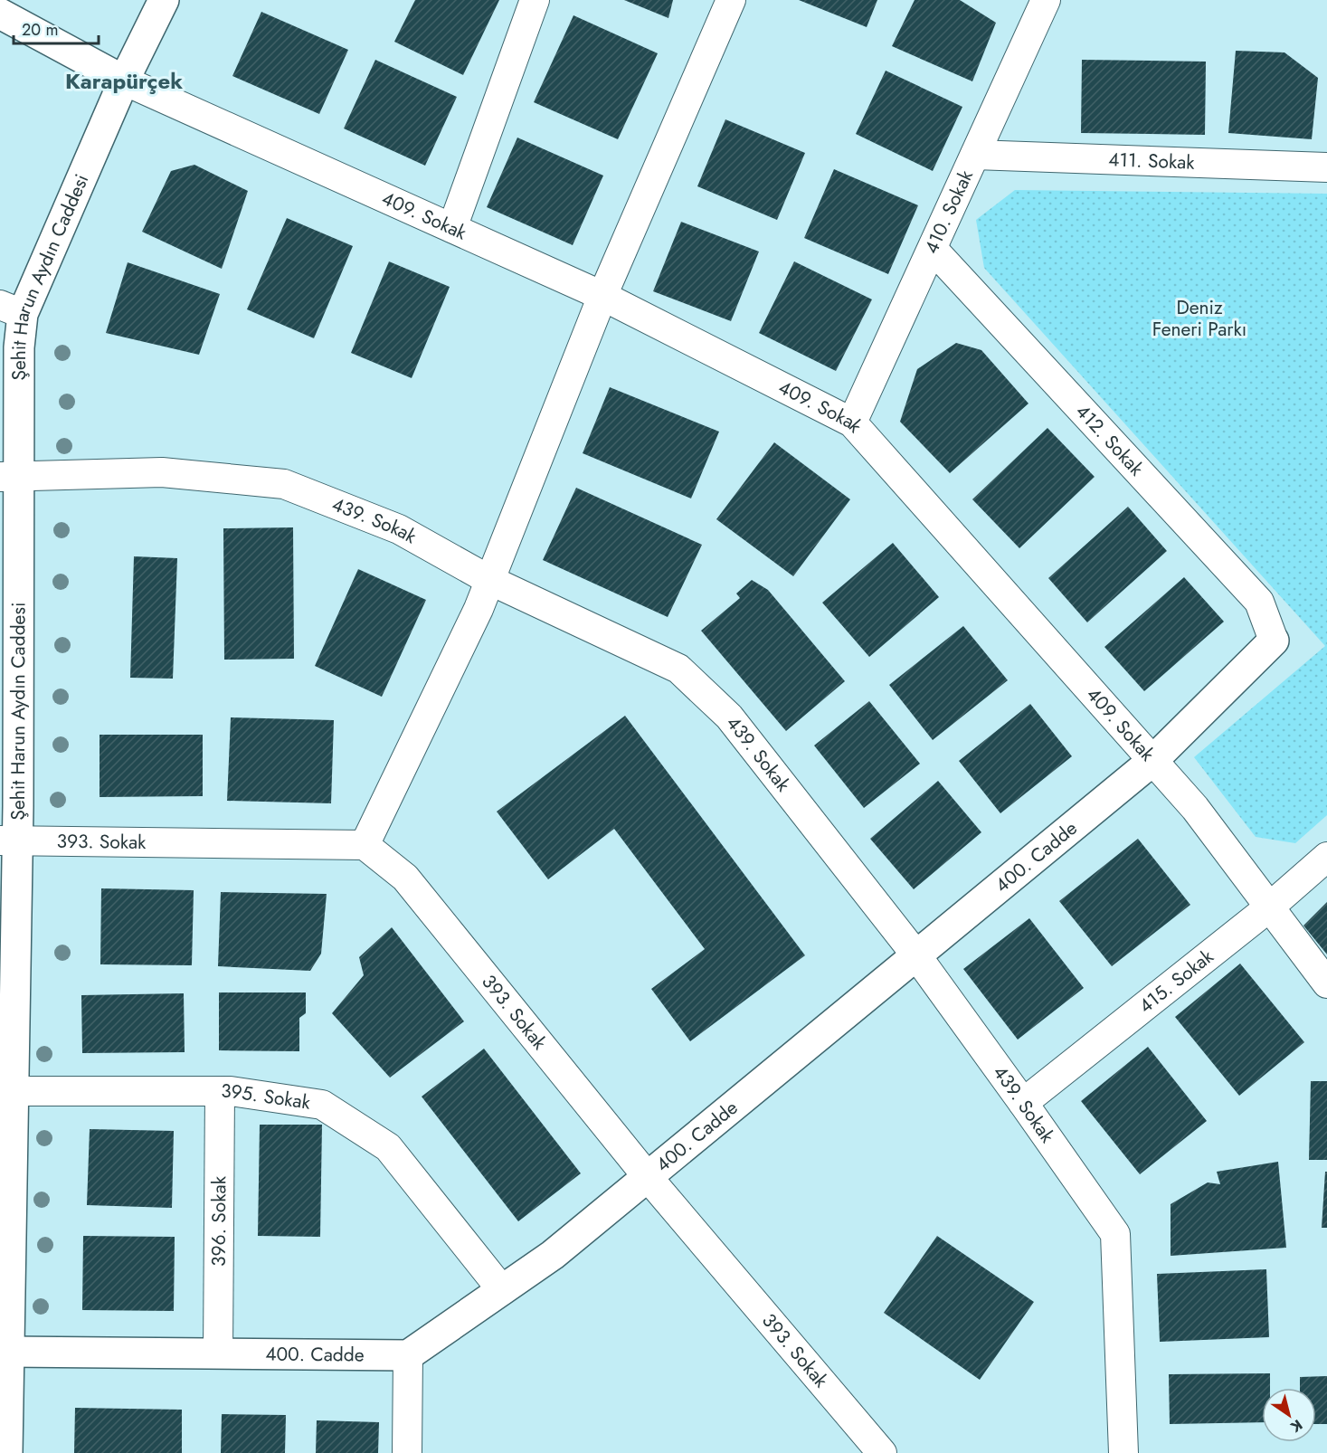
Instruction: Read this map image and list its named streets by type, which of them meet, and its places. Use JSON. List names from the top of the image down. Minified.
{"streets":{"street":["411. Sokak","410. Sokak","409. Sokak","Şehit Harun Aydın Caddesi","412. Sokak","439. Sokak","393. Sokak","400. Cadde","415. Sokak","395. Sokak","396. Sokak"]},"crossings":[["411. Sokak","410. Sokak"],["410. Sokak","409. Sokak"],["410. Sokak","412. Sokak"],["409. Sokak","Şehit Harun Aydın Caddesi"],["409. Sokak","400. Cadde"],["409. Sokak","415. Sokak"],["Şehit Harun Aydın Caddesi","439. Sokak"],["Şehit Harun Aydın Caddesi","393. Sokak"],["Şehit Harun Aydın Caddesi","400. Cadde"],["Şehit Harun Aydın Caddesi","395. Sokak"],["412. Sokak","400. Cadde"],["439. Sokak","400. Cadde"],["439. Sokak","415. Sokak"],["393. Sokak","400. Cadde"],["400. Cadde","395. Sokak"],["400. Cadde","396. Sokak"],["395. Sokak","396. Sokak"]],"districts":["Karapürçek"],"parks":["Deniz Feneri Parkı"],"scale_bar":"20 m","north":"bottom right"}
